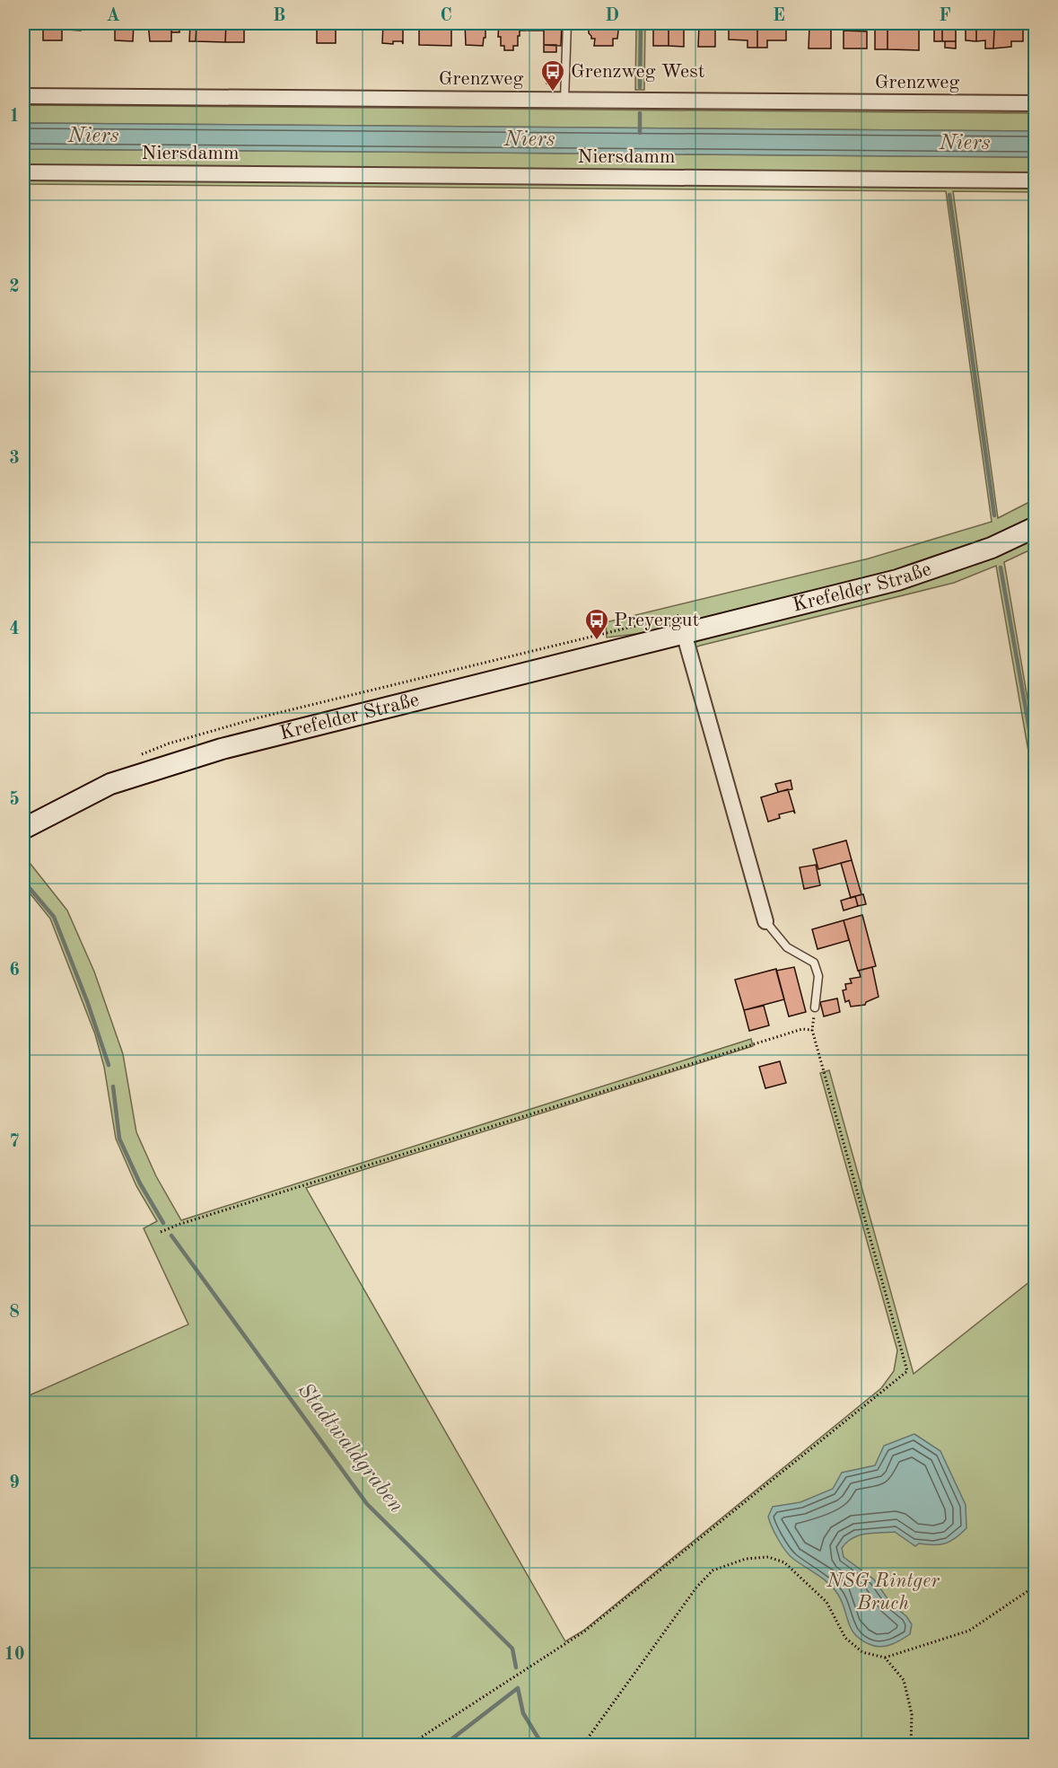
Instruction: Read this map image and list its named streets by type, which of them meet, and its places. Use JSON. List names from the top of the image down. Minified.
{"streets":{"main road":["Krefelder Straße"],"street":["Grenzweg","Niersdamm"]},"water":["Niers","Stadtwaldgraben"],"parks":["NSG Rintger Bruch"],"places":{"bus stop":["Grenzweg West","Preyergut"]},"grid":{"columns":["A","B","C","D","E","F"],"rows":["1","2","3","4","5","6","7","8","9","10"]}}
